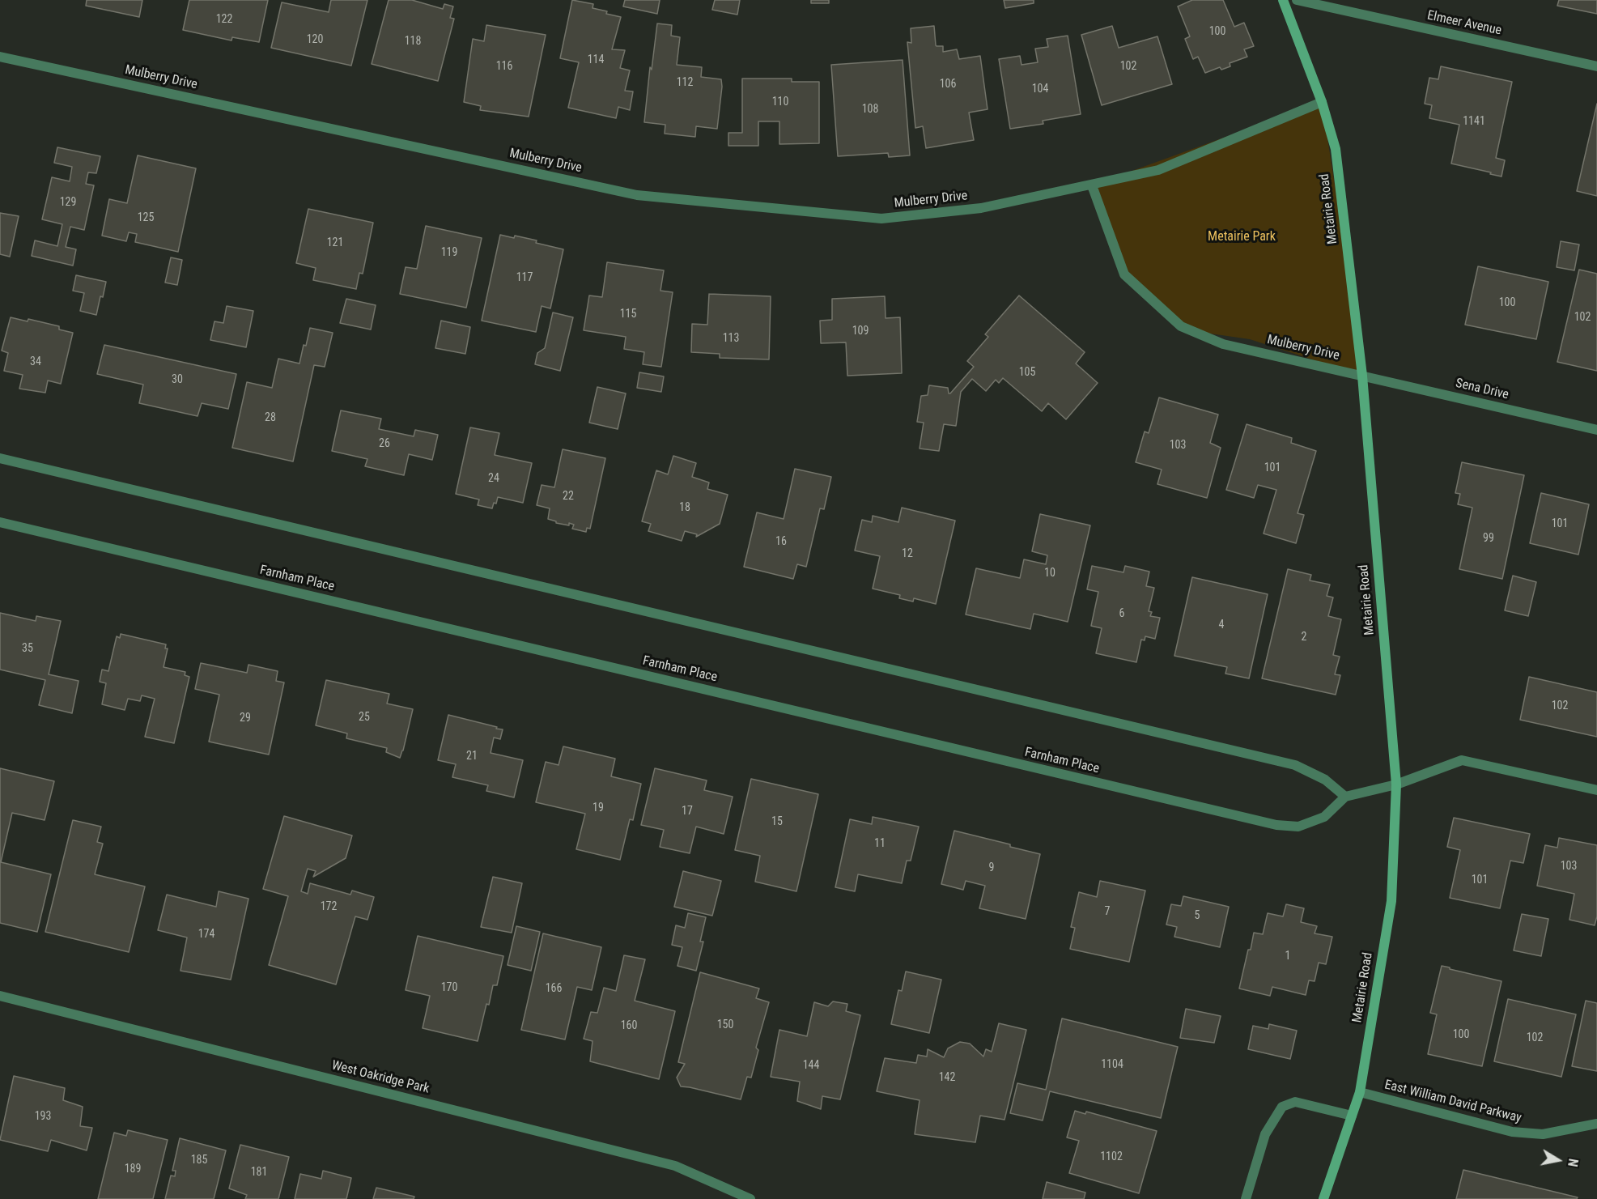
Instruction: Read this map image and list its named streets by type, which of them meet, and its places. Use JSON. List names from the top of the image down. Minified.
{"streets":{"main road":["Metairie Road"],"street":["Elmeer Avenue","Mulberry Drive","Sena Drive","Farnham Place","West Oakridge Park","East William David Parkway"]},"crossings":[["Mulberry Drive","Metairie Road"],["Mulberry Drive","Sena Drive"],["Metairie Road","Sena Drive"],["Metairie Road","East William David Parkway"]],"parks":["Metairie Park"],"house_numbers":["122","100","120","118","114","116","102","112","106","104","110","108","1141","129","125","121","119","117","100","115","102","109","113","34","105","30","28","26","103","101","24","22","18","101","99","16","12","10","6","4","2","35","102","25","29","21","19","17","15","11","103","9","101","172","7","5","174","1","170","166","150","160","100","102","1104","144","142","193","1102","185","189","181"],"north":"right"}
